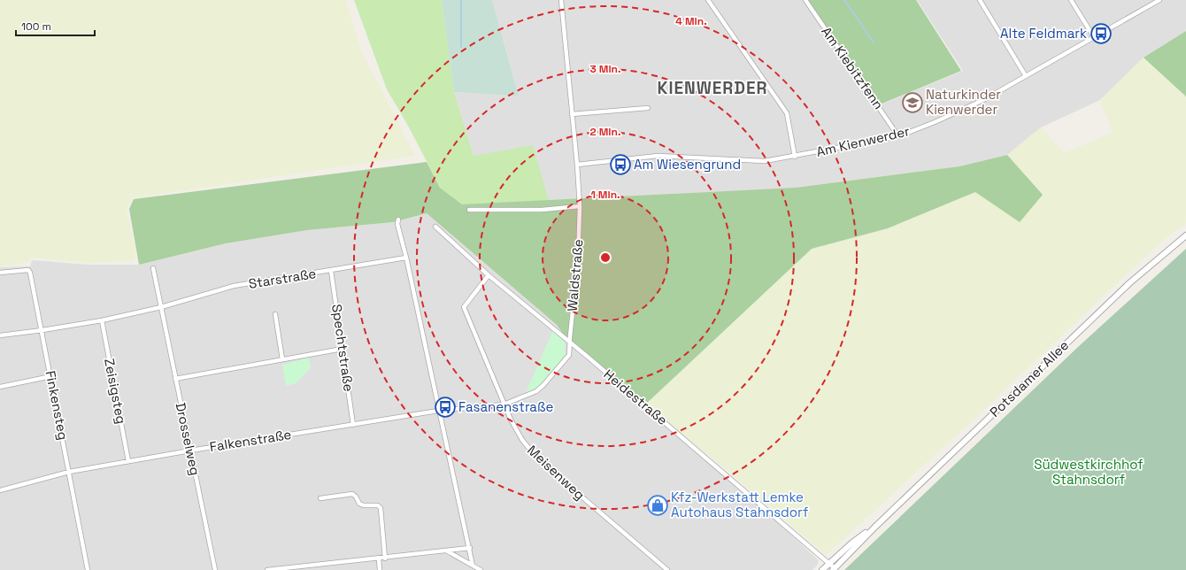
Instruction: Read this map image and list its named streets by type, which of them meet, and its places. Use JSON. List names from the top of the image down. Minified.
{"streets":{"street":["Am Kiebitzfenn","Am Kienwerder","Waldstraße","Starstraße","Spechtstraße","Potsdamer Allee","Zeisigsteg","Heidestraße","Finkensteg","Drosselweg","Falkenstraße","Meisenweg"]},"crossings":[["Am Kiebitzfenn","Am Kienwerder"],["Waldstraße","Heidestraße"],["Waldstraße","Falkenstraße"],["Waldstraße","Meisenweg"],["Starstraße","Spechtstraße"],["Starstraße","Zeisigsteg"],["Starstraße","Finkensteg"],["Starstraße","Drosselweg"],["Spechtstraße","Falkenstraße"],["Potsdamer Allee","Heidestraße"],["Zeisigsteg","Falkenstraße"],["Heidestraße","Meisenweg"],["Finkensteg","Falkenstraße"],["Drosselweg","Falkenstraße"],["Falkenstraße","Meisenweg"]],"districts":["KIENWERDER"],"parks":["Südwestkirchhof Stahnsdorf"],"places":{"bus stop":["Alte Feldmark","Am Wiesengrund","Fasanenstraße"],"school or university":["Naturkinder Kienwerder"],"shop":["Kfz-Werkstatt Lemke Autohaus Stahnsdorf"]},"scale_bar":"100 m","rings":["4 Min.","3 Min.","2 Min.","1 Min."]}
